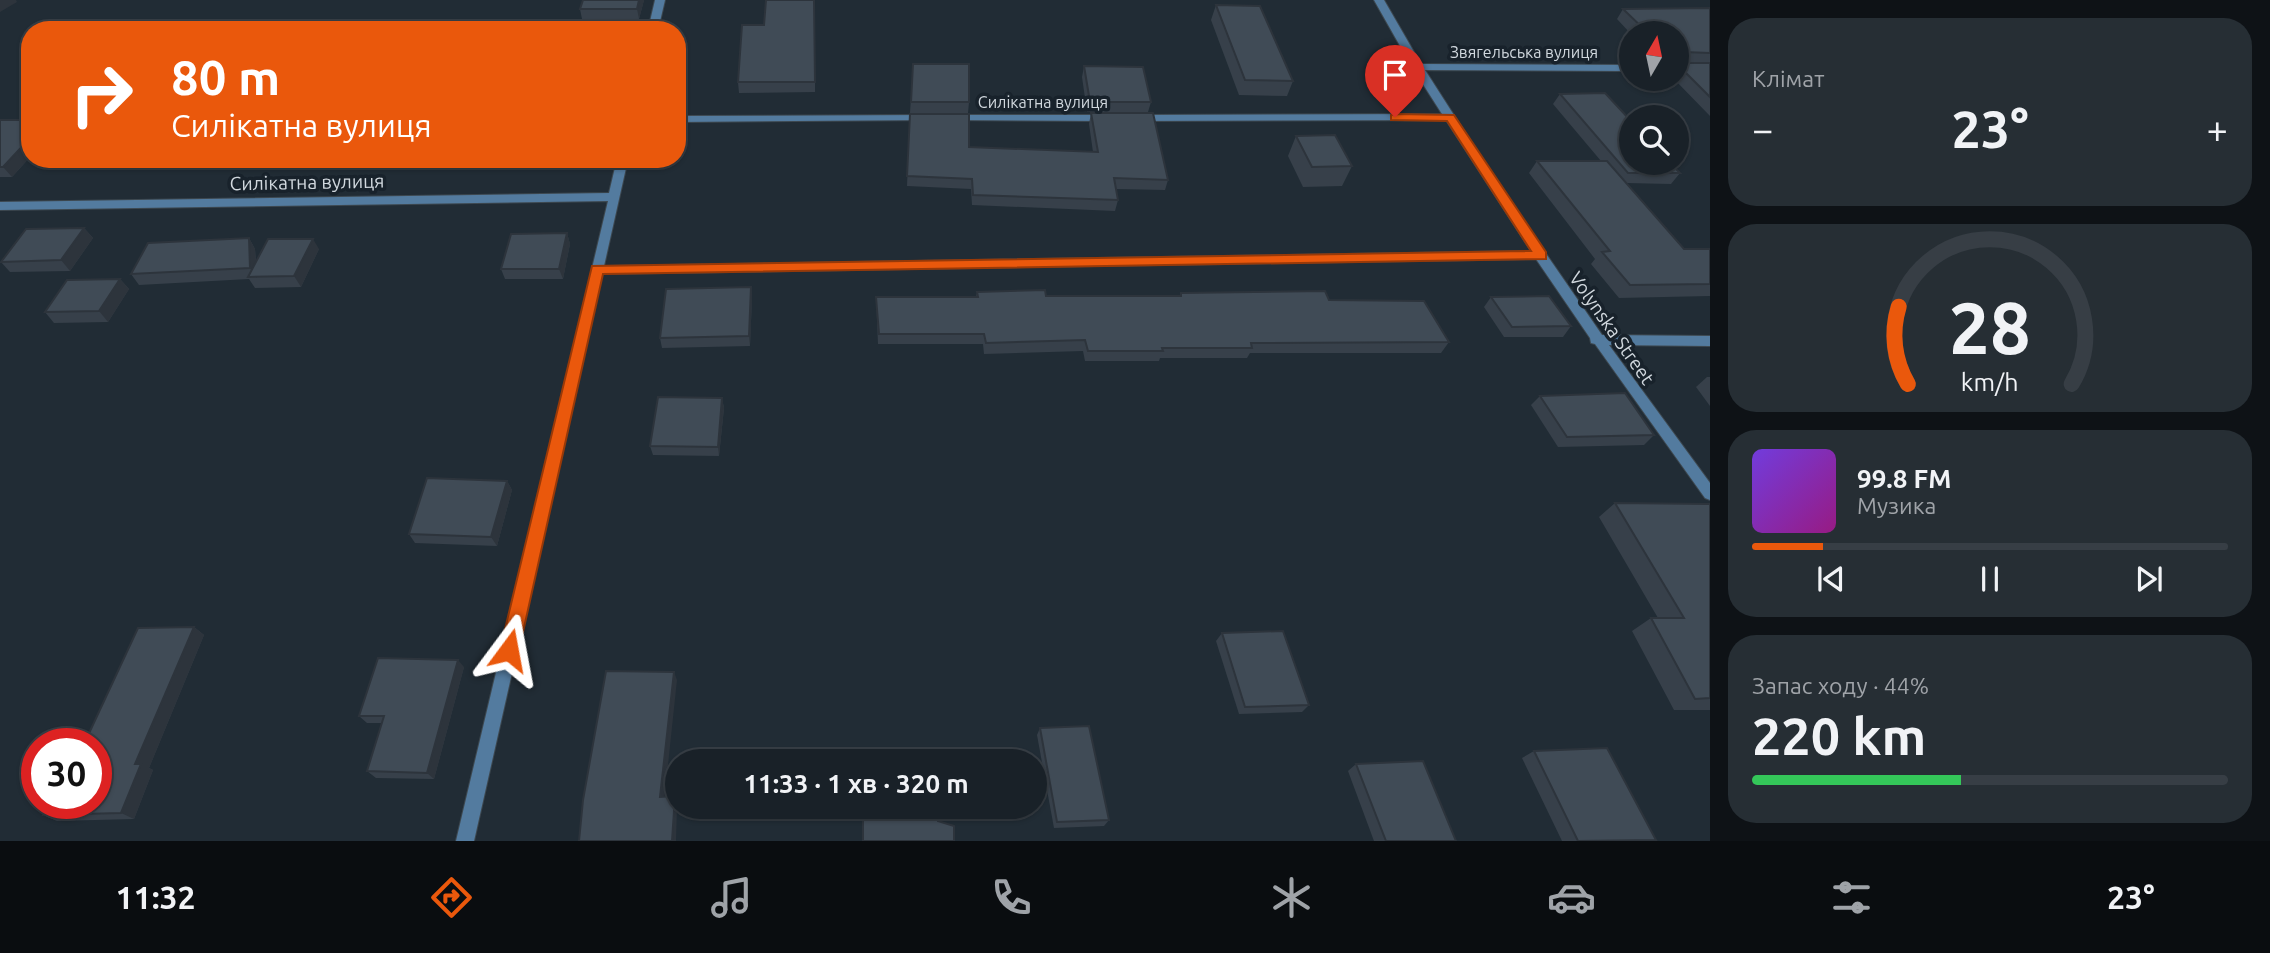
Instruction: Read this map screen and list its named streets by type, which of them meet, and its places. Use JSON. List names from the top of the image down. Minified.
{"streets":{"street":["Звягельська вулиця","Силікатна вулиця","Volynska Street"]},"crossings":[["Звягельська вулиця","Volynska Street"],["Силікатна вулиця","Volynska Street"]],"north":"top","page":{"tile":["Клімат",["Запас ходу · 44%","220 km"]],"turn":["80 m","Силікатна вулиця"],"heat":["−","23°","+"],"song":["99.8 FM","Музика"],"limit":"30","trip":"11:33 · 1 хв · 320 m","tabs":["11:32","23°"],"gauge":["28","km/h"]}}
